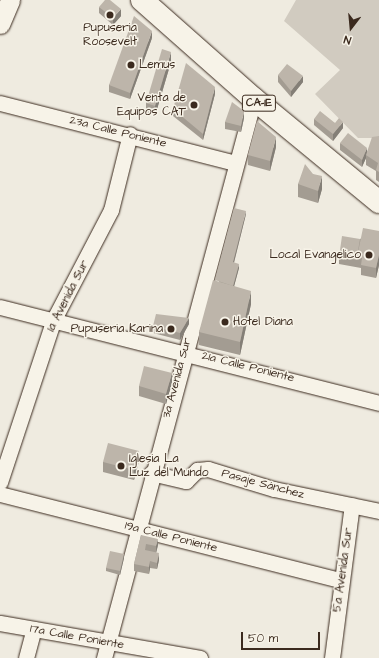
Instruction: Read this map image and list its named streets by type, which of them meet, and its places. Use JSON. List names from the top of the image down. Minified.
{"streets":{"highway":["CA-1E"],"street":["23a Calle Poniente","1a Avenida Sur","21a Calle Poniente","3a Avenida Sur","Pasaje Sánchez","19a Calle Poniente","5a Avenida Sur","17a Calle Poniente"]},"crossings":[["CA-1E","3a Avenida Sur"],["23a Calle Poniente","1a Avenida Sur"],["23a Calle Poniente","3a Avenida Sur"],["1a Avenida Sur","21a Calle Poniente"],["21a Calle Poniente","3a Avenida Sur"],["3a Avenida Sur","Pasaje Sánchez"],["3a Avenida Sur","19a Calle Poniente"],["3a Avenida Sur","17a Calle Poniente"],["Pasaje Sánchez","5a Avenida Sur"],["19a Calle Poniente","5a Avenida Sur"]],"places":["Pupuseria Roosevelt","Lemus","Venta de Equipos CAT","Local Evangelico","Hotel Diana","Pupuseria Karina","Iglesia La Luz del Mundo"],"scale_bar":"50 m","north":"bottom"}
